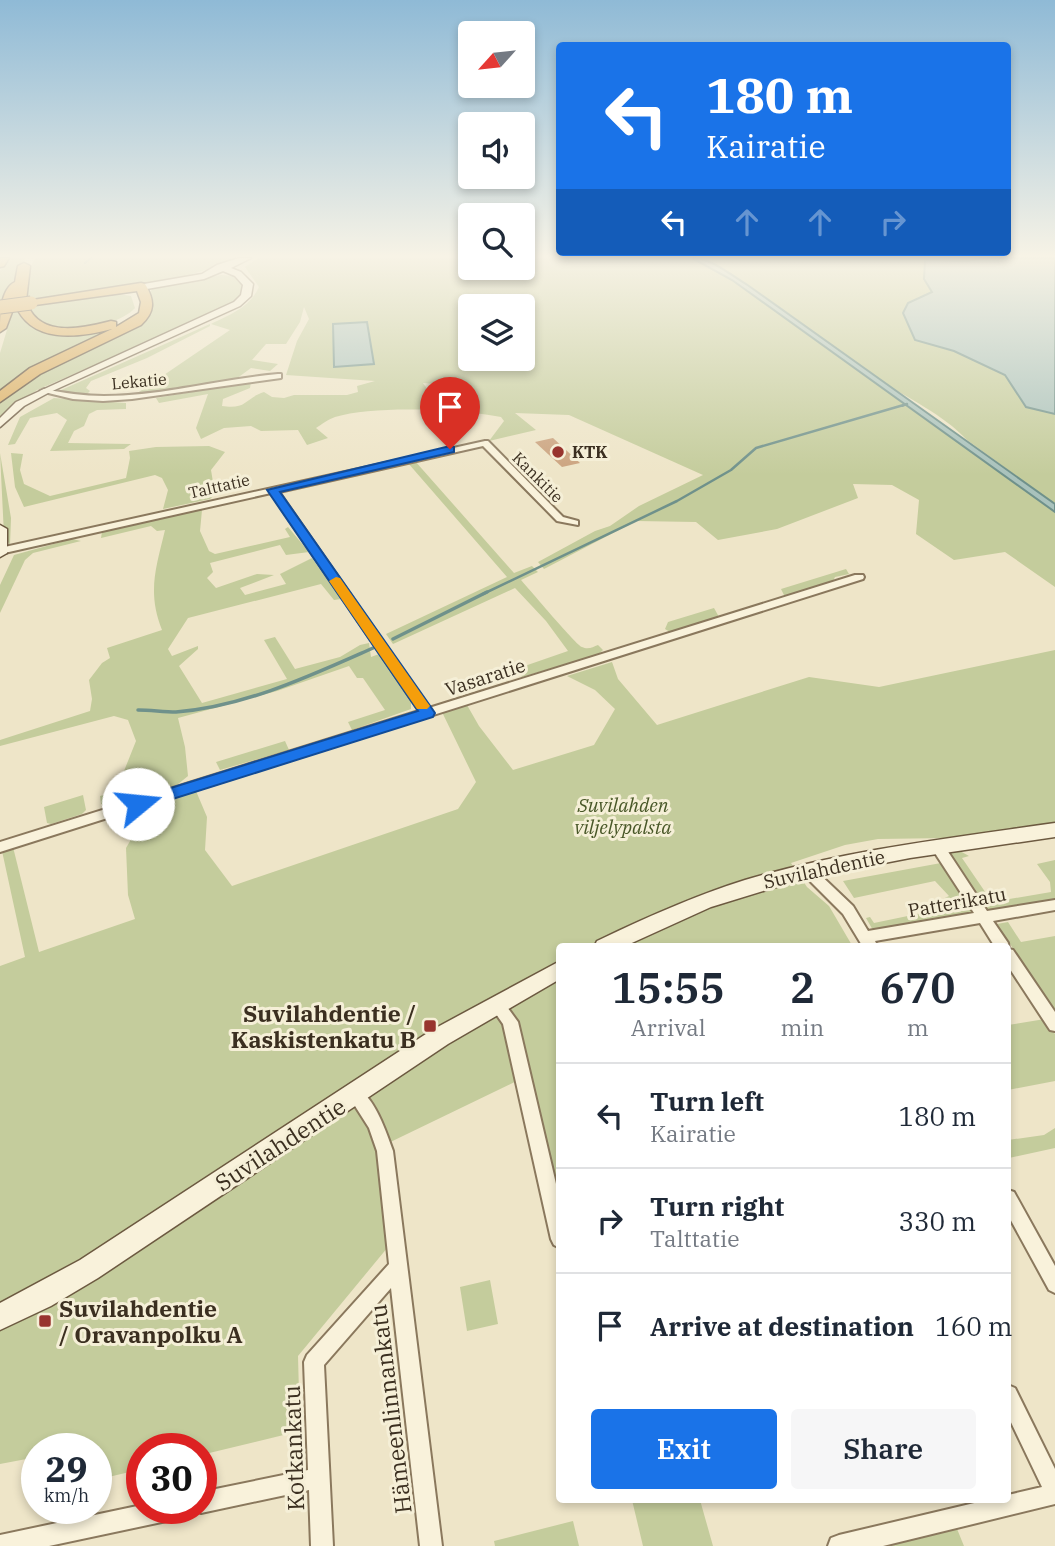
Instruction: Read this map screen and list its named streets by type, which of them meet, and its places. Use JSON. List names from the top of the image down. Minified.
{"streets":{"street":["Lekatie","Kankitie","Talttatie","Vasaratie","Suvilahdentie","Patterikatu","Hämeenlinnankatu","Kotkankatu"]},"crossings":[["Kankitie","Talttatie"],["Hämeenlinnankatu","Kotkankatu"]],"parks":["Suvilahden viljelypalsta"],"places":{"other":["KTK"],"transit":["Suvilahdentie / Kaskistenkatu B","Suvilahdentie / Oravanpolku A"]},"north":"bottom left","page":{"turn":["180 m","Kairatie"],"eta":["15:55","Arrival","2","min","670","m"],"list":[{"name":"Turn left","note":"Kairatie","value":"180 m"},{"name":"Turn right","note":"Talttatie","value":"330 m"},{"name":"Arrive at destination","value":"160 m"}],"buttons":["Exit","Share"],"speed":"29 km/h","limit":"30"}}
